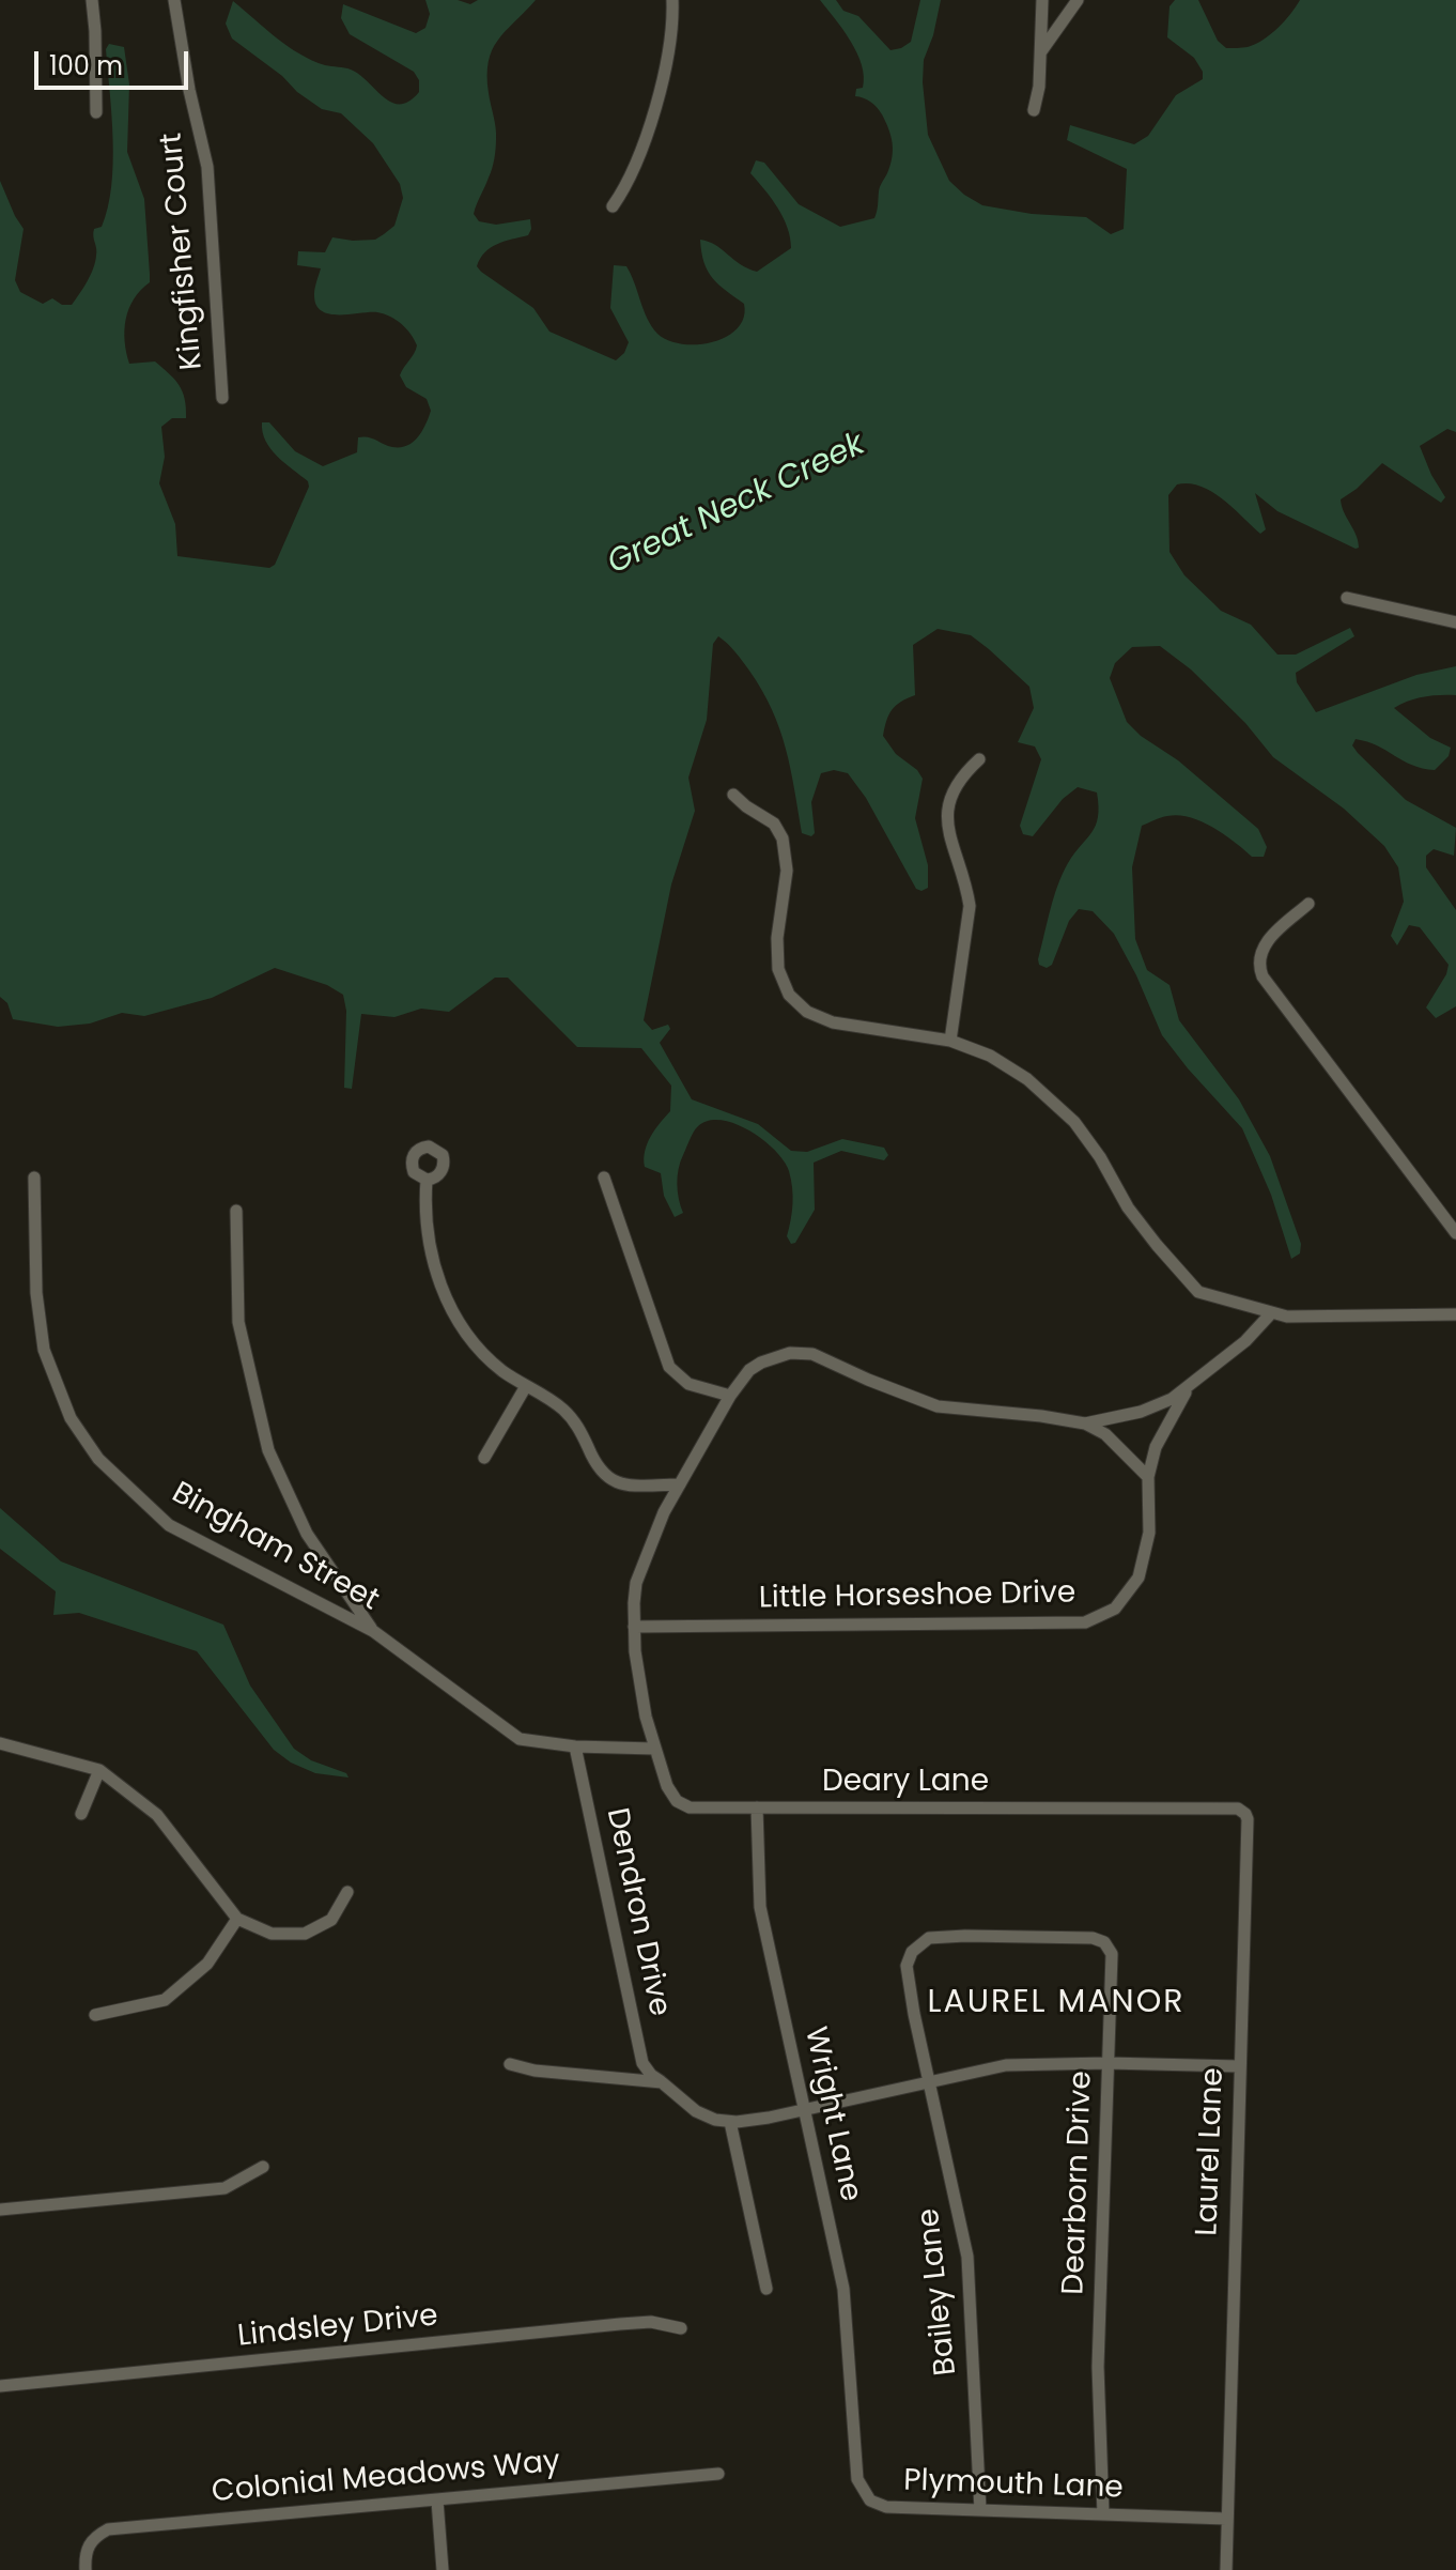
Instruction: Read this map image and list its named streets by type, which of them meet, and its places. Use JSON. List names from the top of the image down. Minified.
{"streets":{"street":["Kingfisher Court","Bingham Street","Little Horseshoe Drive","Deary Lane","Dendron Drive","Wright Lane","Laurel Lane","Dearborn Drive","Bailey Lane","Lindsley Drive","Colonial Meadows Way","Plymouth Lane"]},"crossings":[["Bingham Street","Deary Lane"],["Bingham Street","Dendron Drive"],["Deary Lane","Wright Lane"],["Deary Lane","Laurel Lane"],["Wright Lane","Plymouth Lane"],["Laurel Lane","Plymouth Lane"],["Dearborn Drive","Bailey Lane"],["Dearborn Drive","Plymouth Lane"],["Bailey Lane","Plymouth Lane"]],"districts":["LAUREL MANOR"],"water":["Great Neck Creek"],"scale_bar":"100 m"}
